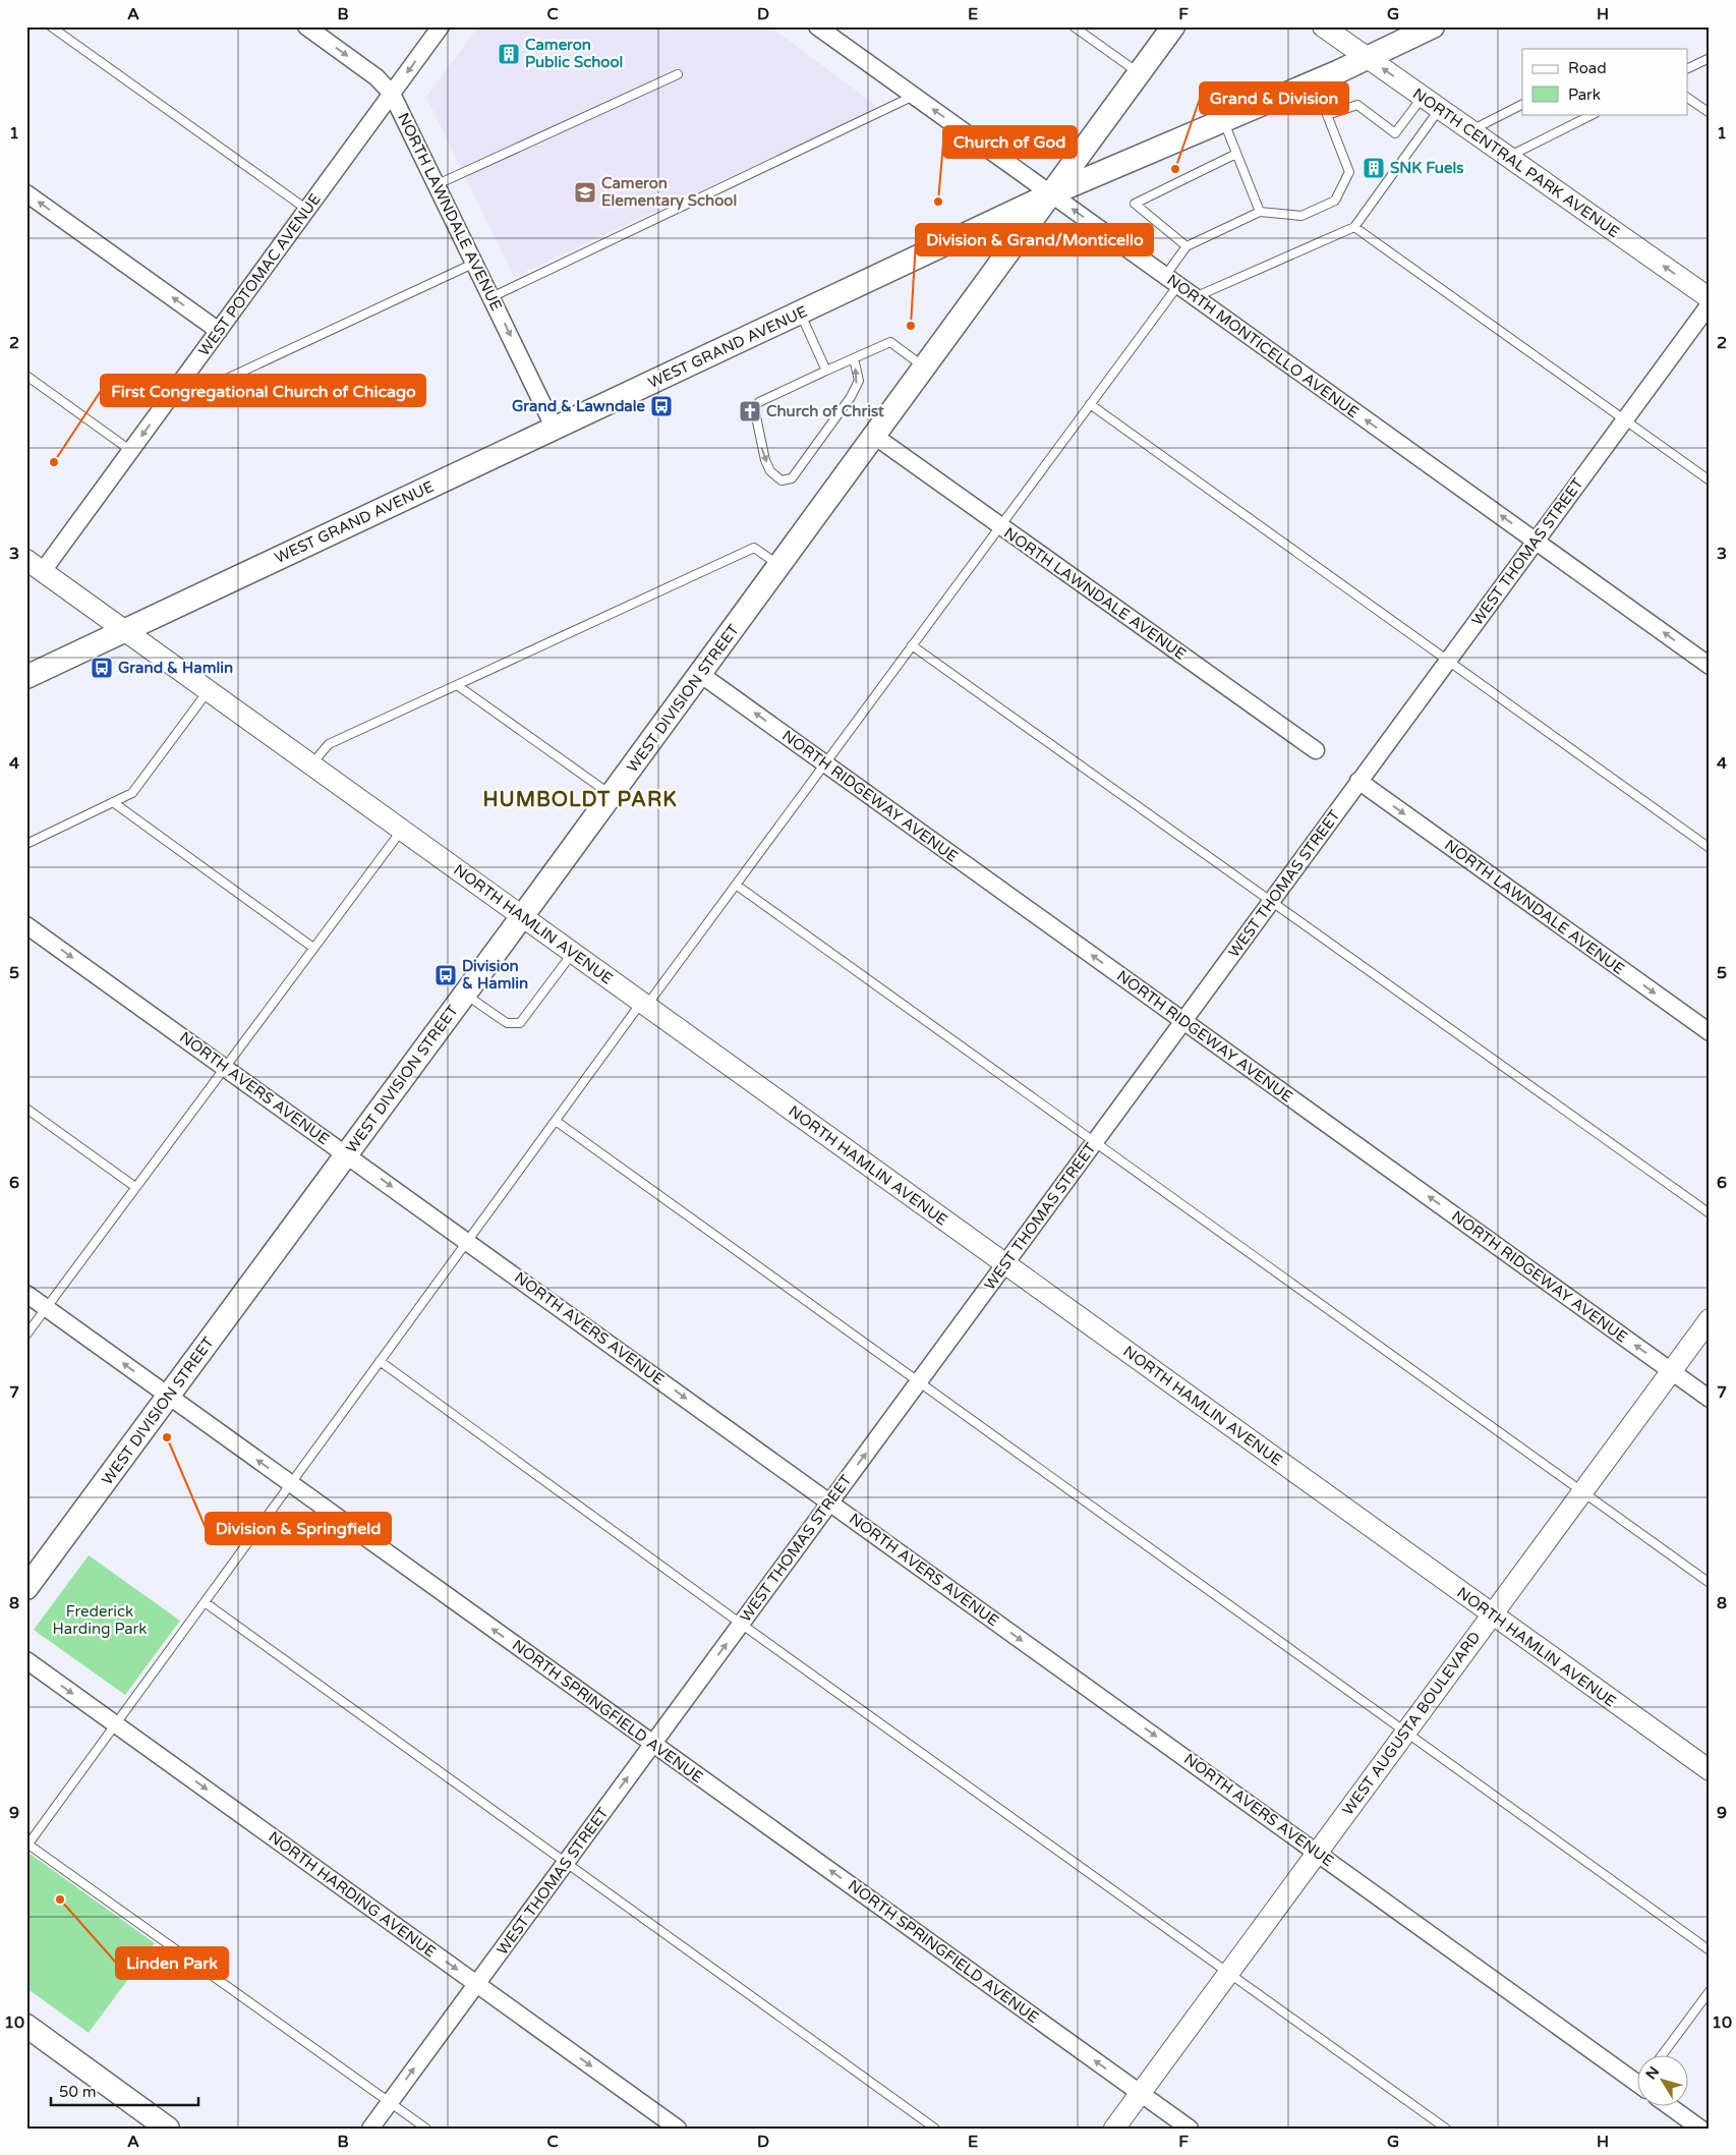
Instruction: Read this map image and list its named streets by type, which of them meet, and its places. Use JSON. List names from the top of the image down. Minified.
{"streets":{"main road":["WEST GRAND AVENUE","WEST DIVISION STREET"],"street":["NORTH CENTRAL PARK AVENUE","NORTH LAWNDALE AVENUE","WEST POTOMAC AVENUE","NORTH MONTICELLO AVENUE","WEST THOMAS STREET","NORTH RIDGEWAY AVENUE","NORTH HAMLIN AVENUE","NORTH AVERS AVENUE","NORTH SPRINGFIELD AVENUE","WEST AUGUSTA BOULEVARD","NORTH HARDING AVENUE"]},"crossings":[["NORTH CENTRAL PARK AVENUE","WEST GRAND AVENUE"],["NORTH LAWNDALE AVENUE","WEST POTOMAC AVENUE"],["NORTH LAWNDALE AVENUE","WEST GRAND AVENUE"],["NORTH LAWNDALE AVENUE","WEST THOMAS STREET"],["NORTH LAWNDALE AVENUE","WEST DIVISION STREET"],["WEST POTOMAC AVENUE","NORTH HAMLIN AVENUE"],["NORTH MONTICELLO AVENUE","WEST GRAND AVENUE"],["NORTH MONTICELLO AVENUE","WEST THOMAS STREET"],["NORTH MONTICELLO AVENUE","WEST DIVISION STREET"],["WEST GRAND AVENUE","WEST DIVISION STREET"],["WEST GRAND AVENUE","NORTH HAMLIN AVENUE"],["WEST THOMAS STREET","NORTH RIDGEWAY AVENUE"],["WEST THOMAS STREET","NORTH HAMLIN AVENUE"],["WEST THOMAS STREET","NORTH AVERS AVENUE"],["WEST THOMAS STREET","NORTH SPRINGFIELD AVENUE"],["WEST THOMAS STREET","NORTH HARDING AVENUE"],["WEST DIVISION STREET","NORTH RIDGEWAY AVENUE"],["WEST DIVISION STREET","NORTH HAMLIN AVENUE"],["WEST DIVISION STREET","NORTH AVERS AVENUE"],["WEST DIVISION STREET","NORTH SPRINGFIELD AVENUE"],["NORTH RIDGEWAY AVENUE","WEST AUGUSTA BOULEVARD"],["NORTH HAMLIN AVENUE","WEST AUGUSTA BOULEVARD"],["NORTH AVERS AVENUE","WEST AUGUSTA BOULEVARD"],["NORTH SPRINGFIELD AVENUE","WEST AUGUSTA BOULEVARD"]],"one_way":["NORTH CENTRAL PARK AVENUE","NORTH LAWNDALE AVENUE","NORTH MONTICELLO AVENUE","NORTH RIDGEWAY AVENUE","NORTH AVERS AVENUE","NORTH SPRINGFIELD AVENUE","NORTH HARDING AVENUE"],"districts":["HUMBOLDT PARK"],"parks":["Frederick Harding Park"],"places":{"building":["Cameron Public School","SNK Fuels"],"other":["Grand & Division","Church of God","Division & Grand/Monticello","First Congregational Church of Chicago","Division & Springfield","Linden Park"],"school or university":["Cameron Elementary School"],"bus stop":["Grand & Lawndale","Grand & Hamlin","Division & Hamlin"],"church":["Church of Christ"]},"legend":["Road","Park"],"scale_bar":"50 m","north":"top left","grid":{"columns":["A","B","C","D","E","F","G","H"],"rows":["1","2","3","4","5","6","7","8","9","10"]}}
